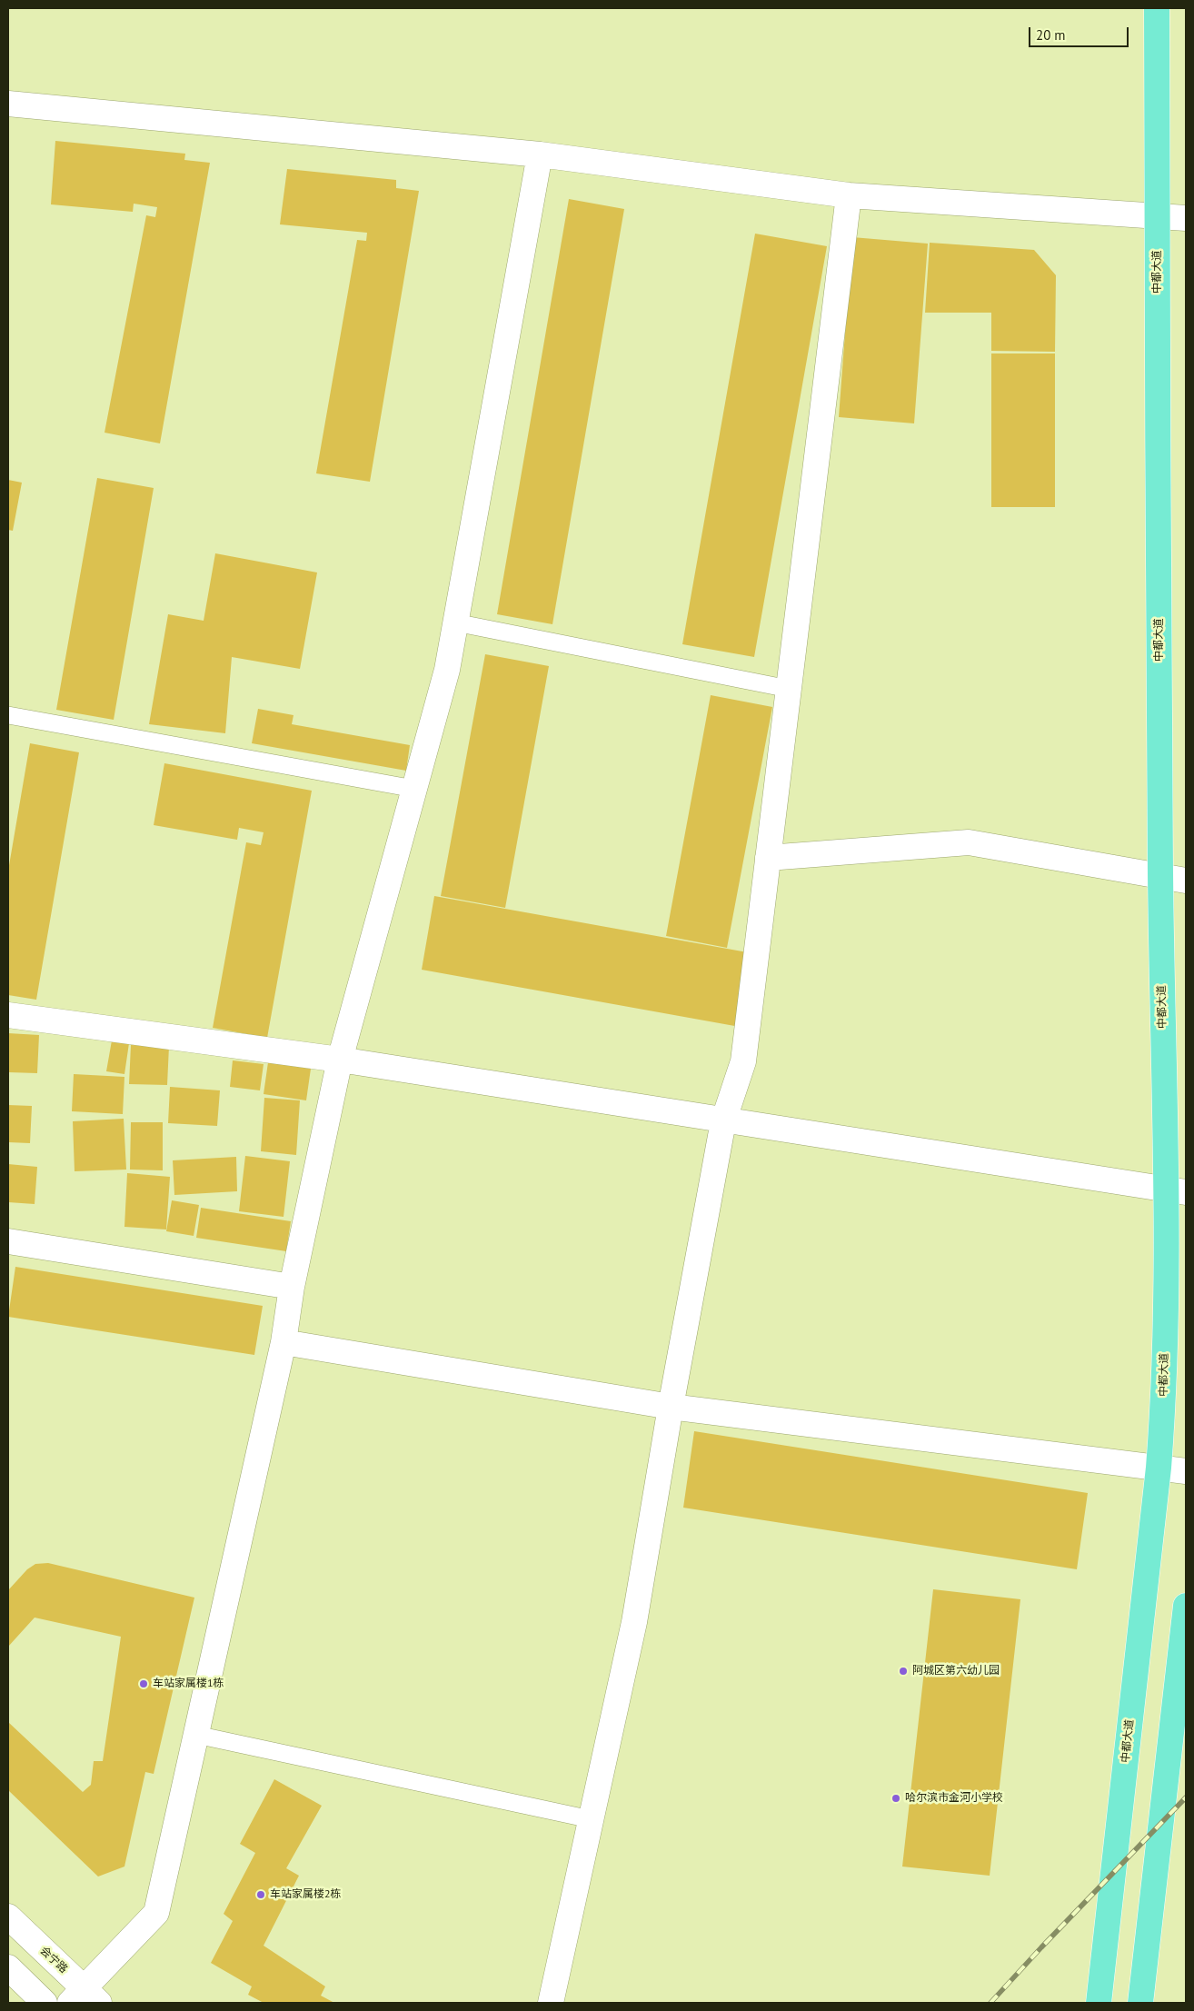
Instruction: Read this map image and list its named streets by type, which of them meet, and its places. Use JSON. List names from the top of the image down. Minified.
{"streets":{"highway":["中都大道"],"street":["会宁路"]},"places":["阿城区第六幼儿园","车站家属楼1栋","哈尔滨市金河小学校","车站家属楼2栋"],"scale_bar":"20 m"}
